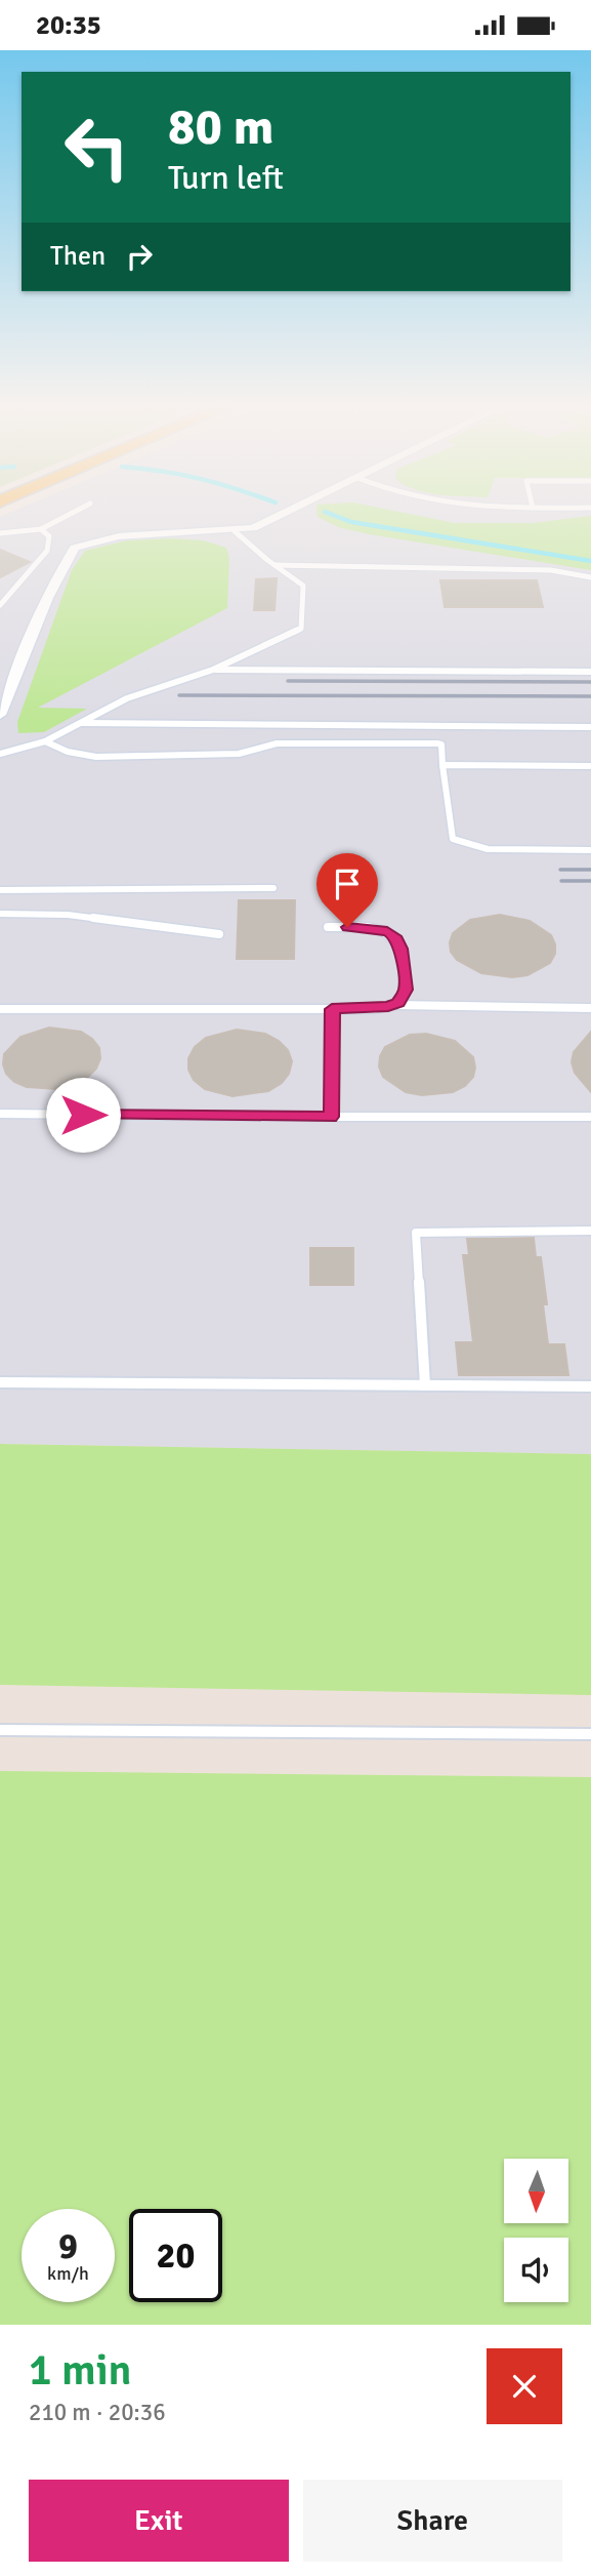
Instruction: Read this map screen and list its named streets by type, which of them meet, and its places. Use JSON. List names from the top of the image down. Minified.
{"north":"bottom","page":{"status":"20:35","turn":["80 m","Turn left"],"then":"Then","speed":"9 km/h","limit":"20","heading":["1 min","210 m · 20:36"],"buttons":["Exit","Share"]}}
